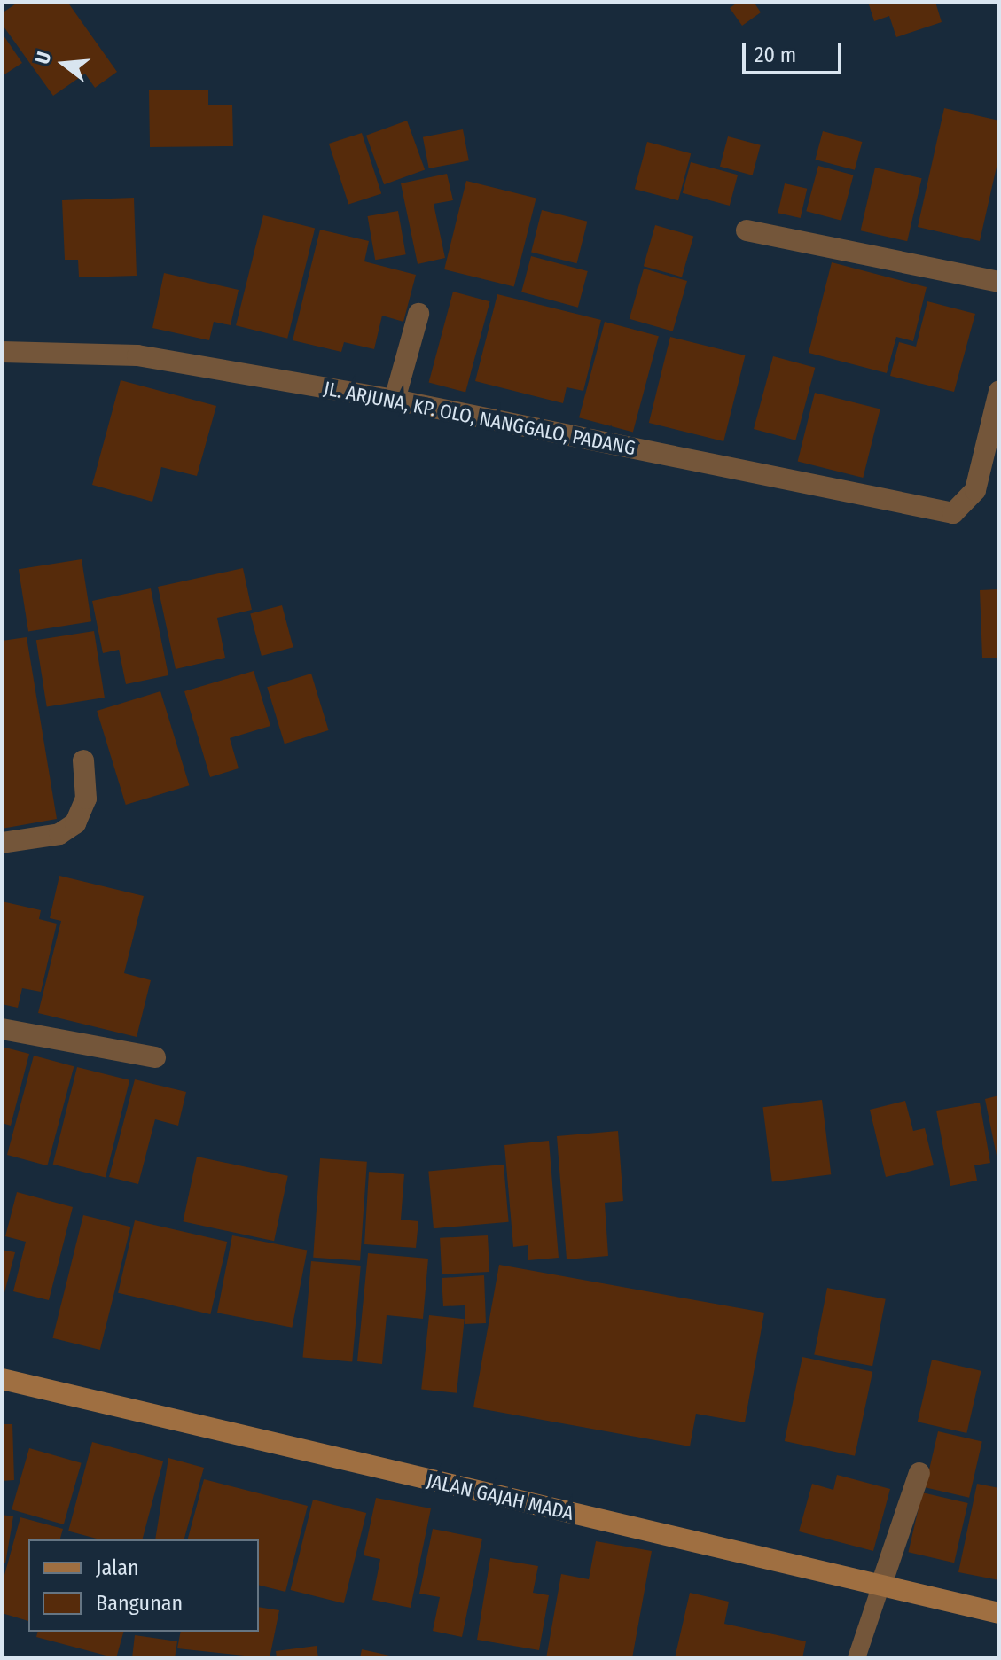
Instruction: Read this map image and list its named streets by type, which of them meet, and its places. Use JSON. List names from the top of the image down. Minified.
{"streets":{"main road":["JALAN GAJAH MADA"],"street":["JL. ARJUNA, KP. OLO, NANGGALO, PADANG"]},"legend":["Jalan","Bangunan"],"scale_bar":"20 m","north":"left"}
